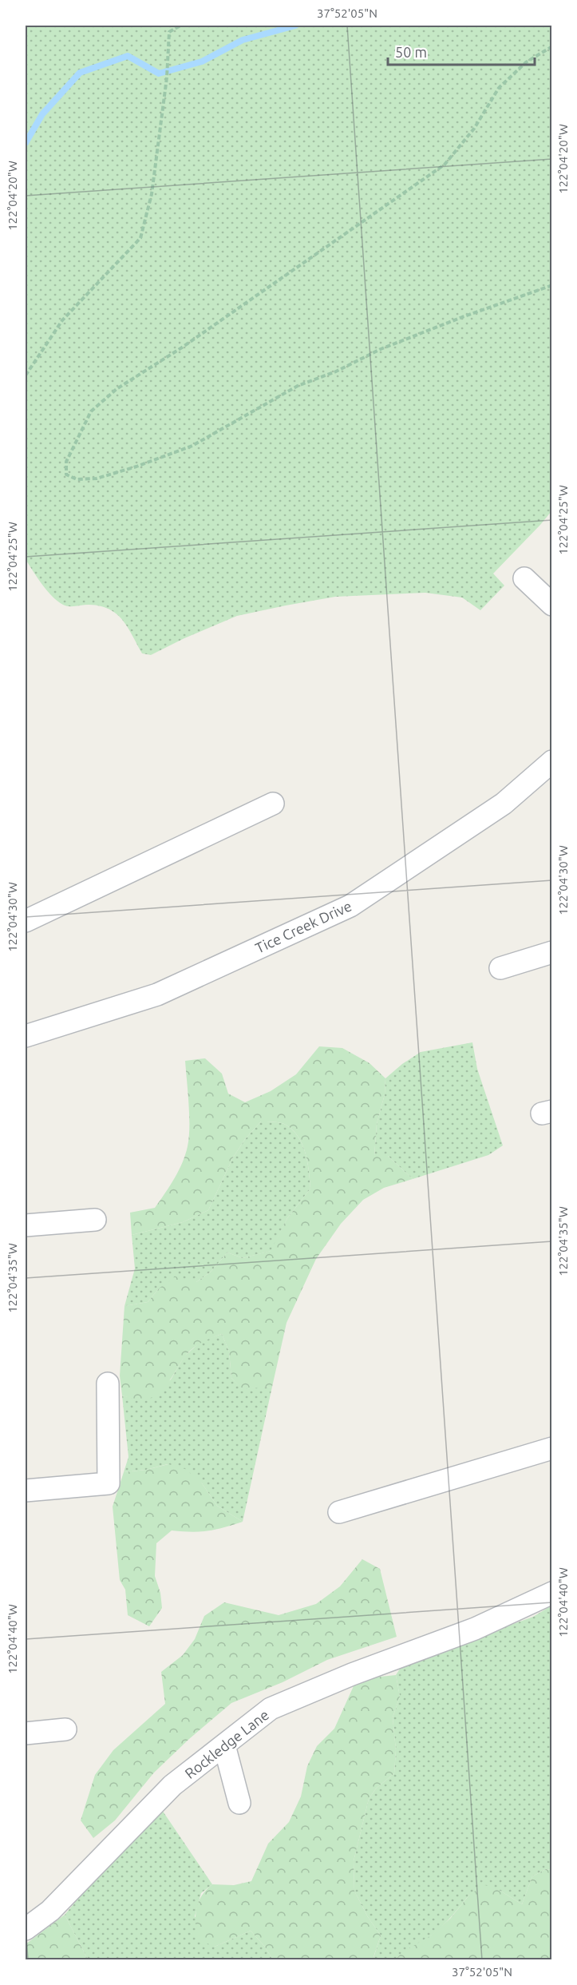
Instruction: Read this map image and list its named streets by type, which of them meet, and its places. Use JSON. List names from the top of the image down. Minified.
{"streets":{"street":["Tice Creek Drive","Rockledge Lane"]},"scale_bar":"50 m","coordinates":["37°52'05\"N","122°04'20\"W","122°04'25\"W","122°04'30\"W","122°04'35\"W","122°04'40\"W"]}
